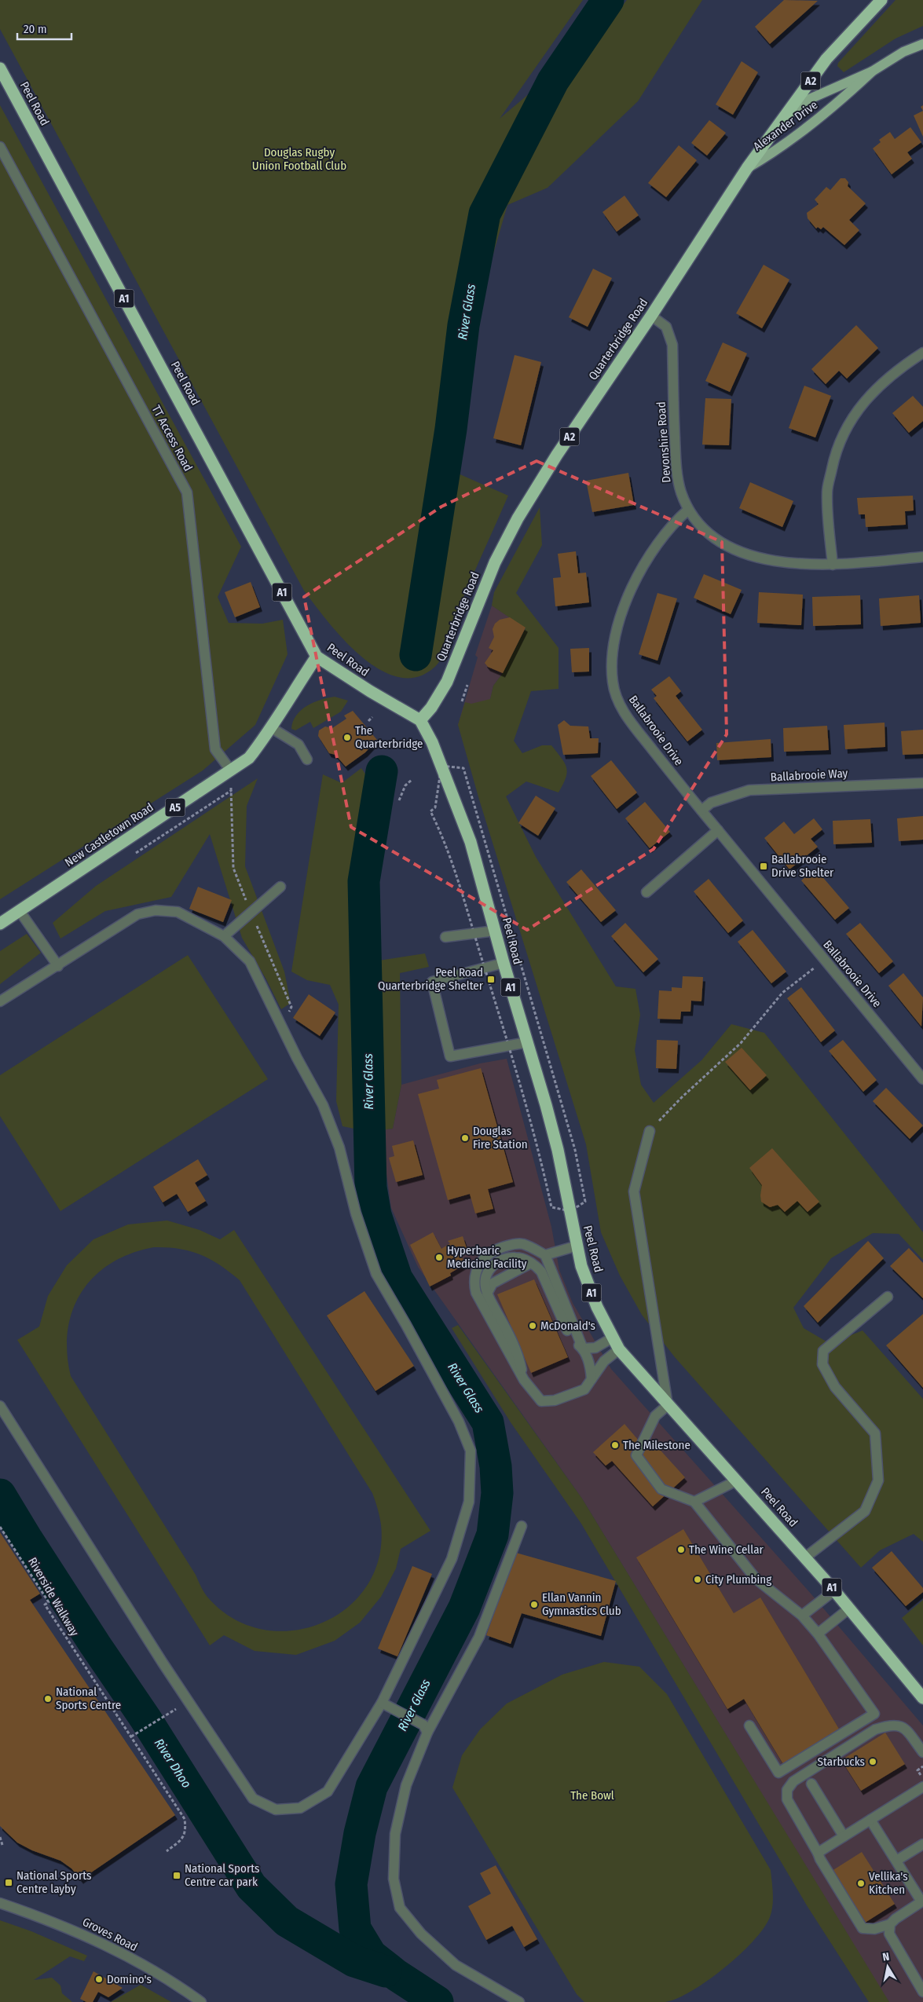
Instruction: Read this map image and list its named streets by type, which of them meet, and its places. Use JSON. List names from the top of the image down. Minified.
{"streets":{"highway":["A2","Peel Road","A1","Quarterbridge Road","A5","New Castletown Road"],"main road":["Alexander Drive"],"street":["TT Access Road","Devonshire Road","Ballabrooie Drive","Ballabrooie Way","Groves Road"],"path":["Riverside Walkway"]},"crossings":[["Peel Road","Quarterbridge Road"],["Peel Road","New Castletown Road"],["Alexander Drive","Quarterbridge Road"],["Quarterbridge Road","Devonshire Road"],["TT Access Road","New Castletown Road"],["Devonshire Road","Ballabrooie Drive"],["Ballabrooie Drive","Ballabrooie Way"]],"water":["River Glass","River Dhoo"],"parks":["Douglas Rugby Union Football Club","The Bowl"],"places":{"other":["The Quarterbridge","Douglas Fire Station","Hyperbaric Medicine Facility","McDonald's","The Milestone","The Wine Cellar","City Plumbing","Ellan Vannin Gymnastics Club","National Sports Centre","Starbucks","Vellika's Kitchen","Domino's"],"transit":["Ballabrooie Drive Shelter","Peel Road Quarterbridge Shelter","National Sports Centre car park","National Sports Centre layby"]},"scale_bar":"20 m","north":"top"}
